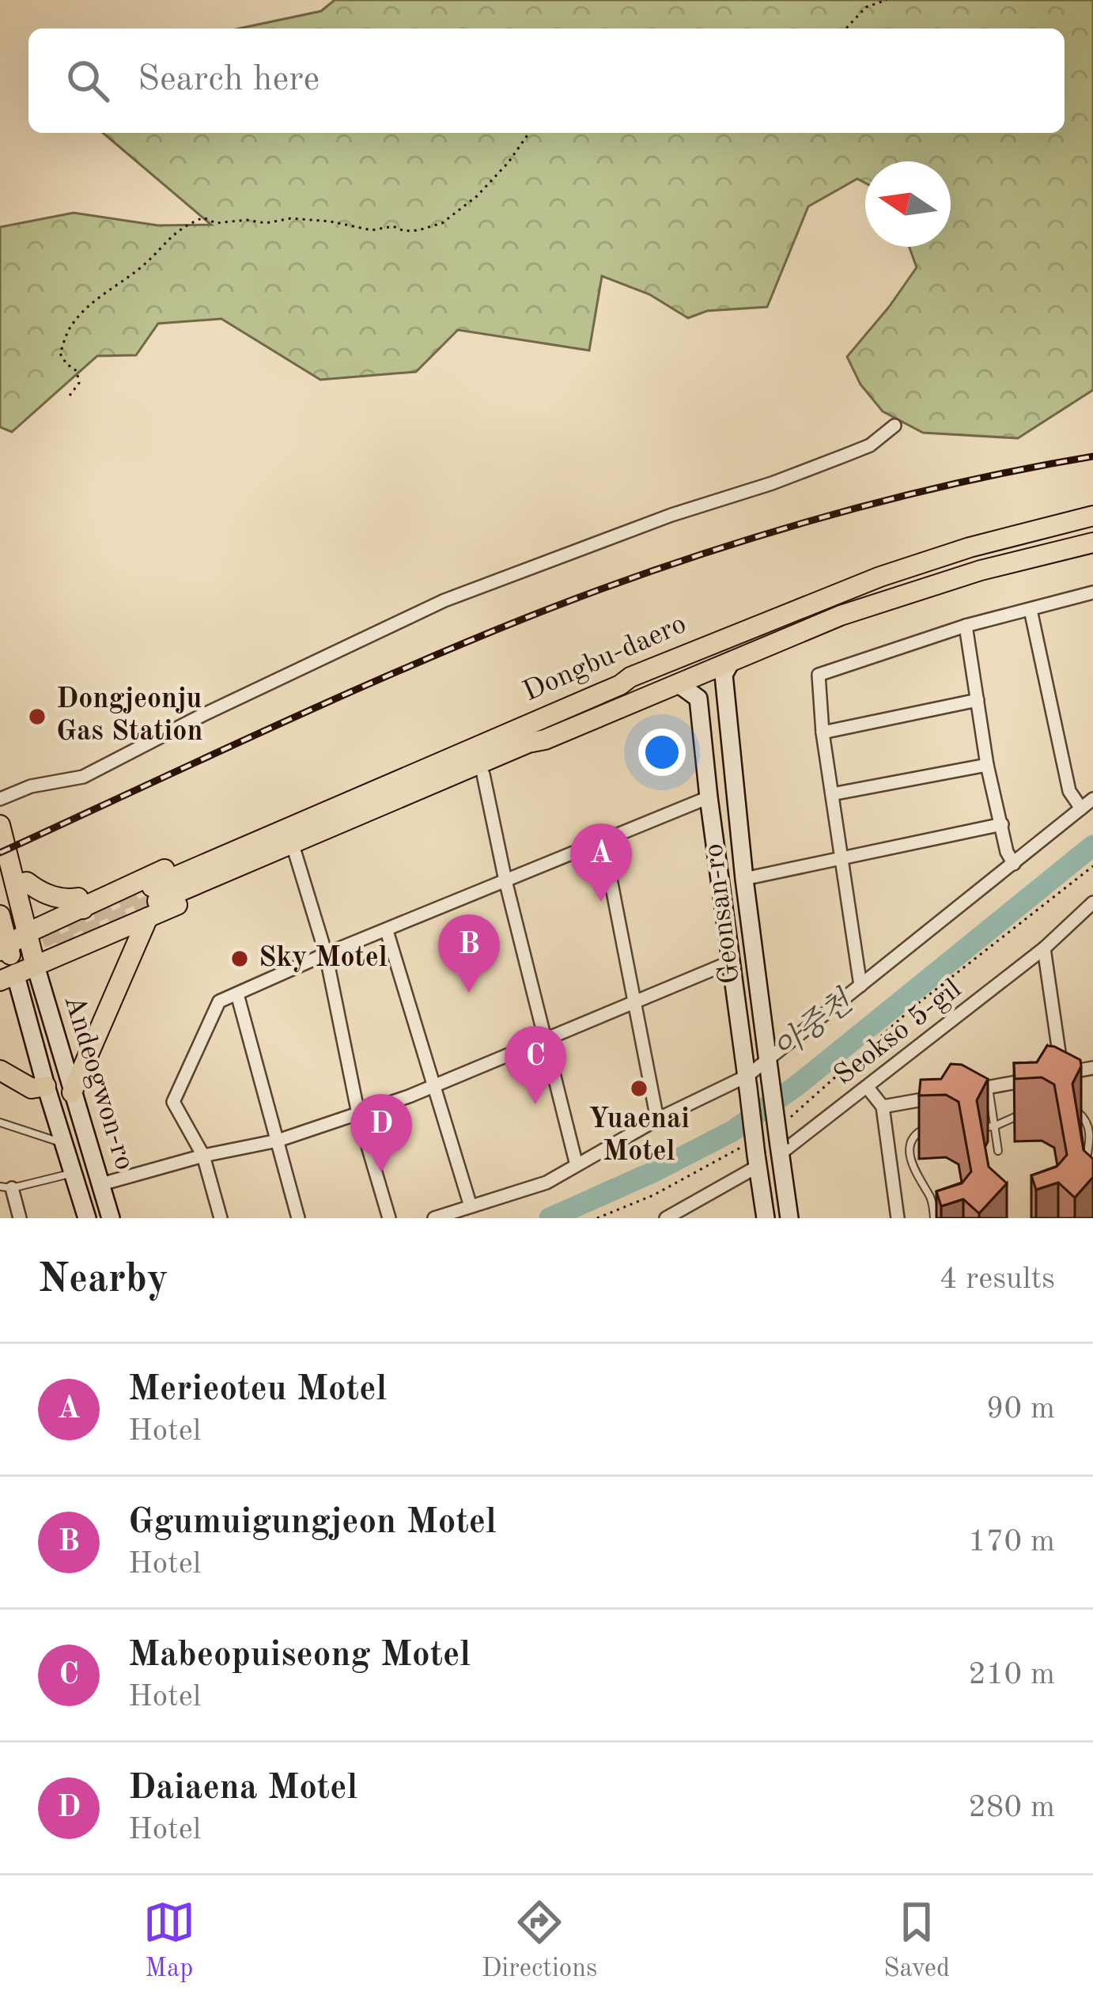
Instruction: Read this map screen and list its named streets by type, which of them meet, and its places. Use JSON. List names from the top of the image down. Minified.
{"streets":{"main road":["Dongbu-daero"],"street":["Geonsan-ro","Seokso 5-gil","Andeogwon-ro"]},"crossings":[["Dongbu-daero","Geonsan-ro"],["Dongbu-daero","Andeogwon-ro"],["Geonsan-ro","Seokso 5-gil"]],"water":["아중천"],"places":["Dongjeonju Gas Station","Sky Motel","Yuaenai Motel"],"north":"left","page":{"search":"Search here","pins":["A","B","C","D"],"heading":["Nearby","4 results"],"list":[{"mark":"A","name":"Merieoteu Motel","note":"Hotel","value":"90 m"},{"mark":"B","name":"Ggumuigungjeon Motel","note":"Hotel","value":"170 m"},{"mark":"C","name":"Mabeopuiseong Motel","note":"Hotel","value":"210 m"},{"mark":"D","name":"Daiaena Motel","note":"Hotel","value":"280 m"}],"nav":["Map","Directions","Saved"]}}
